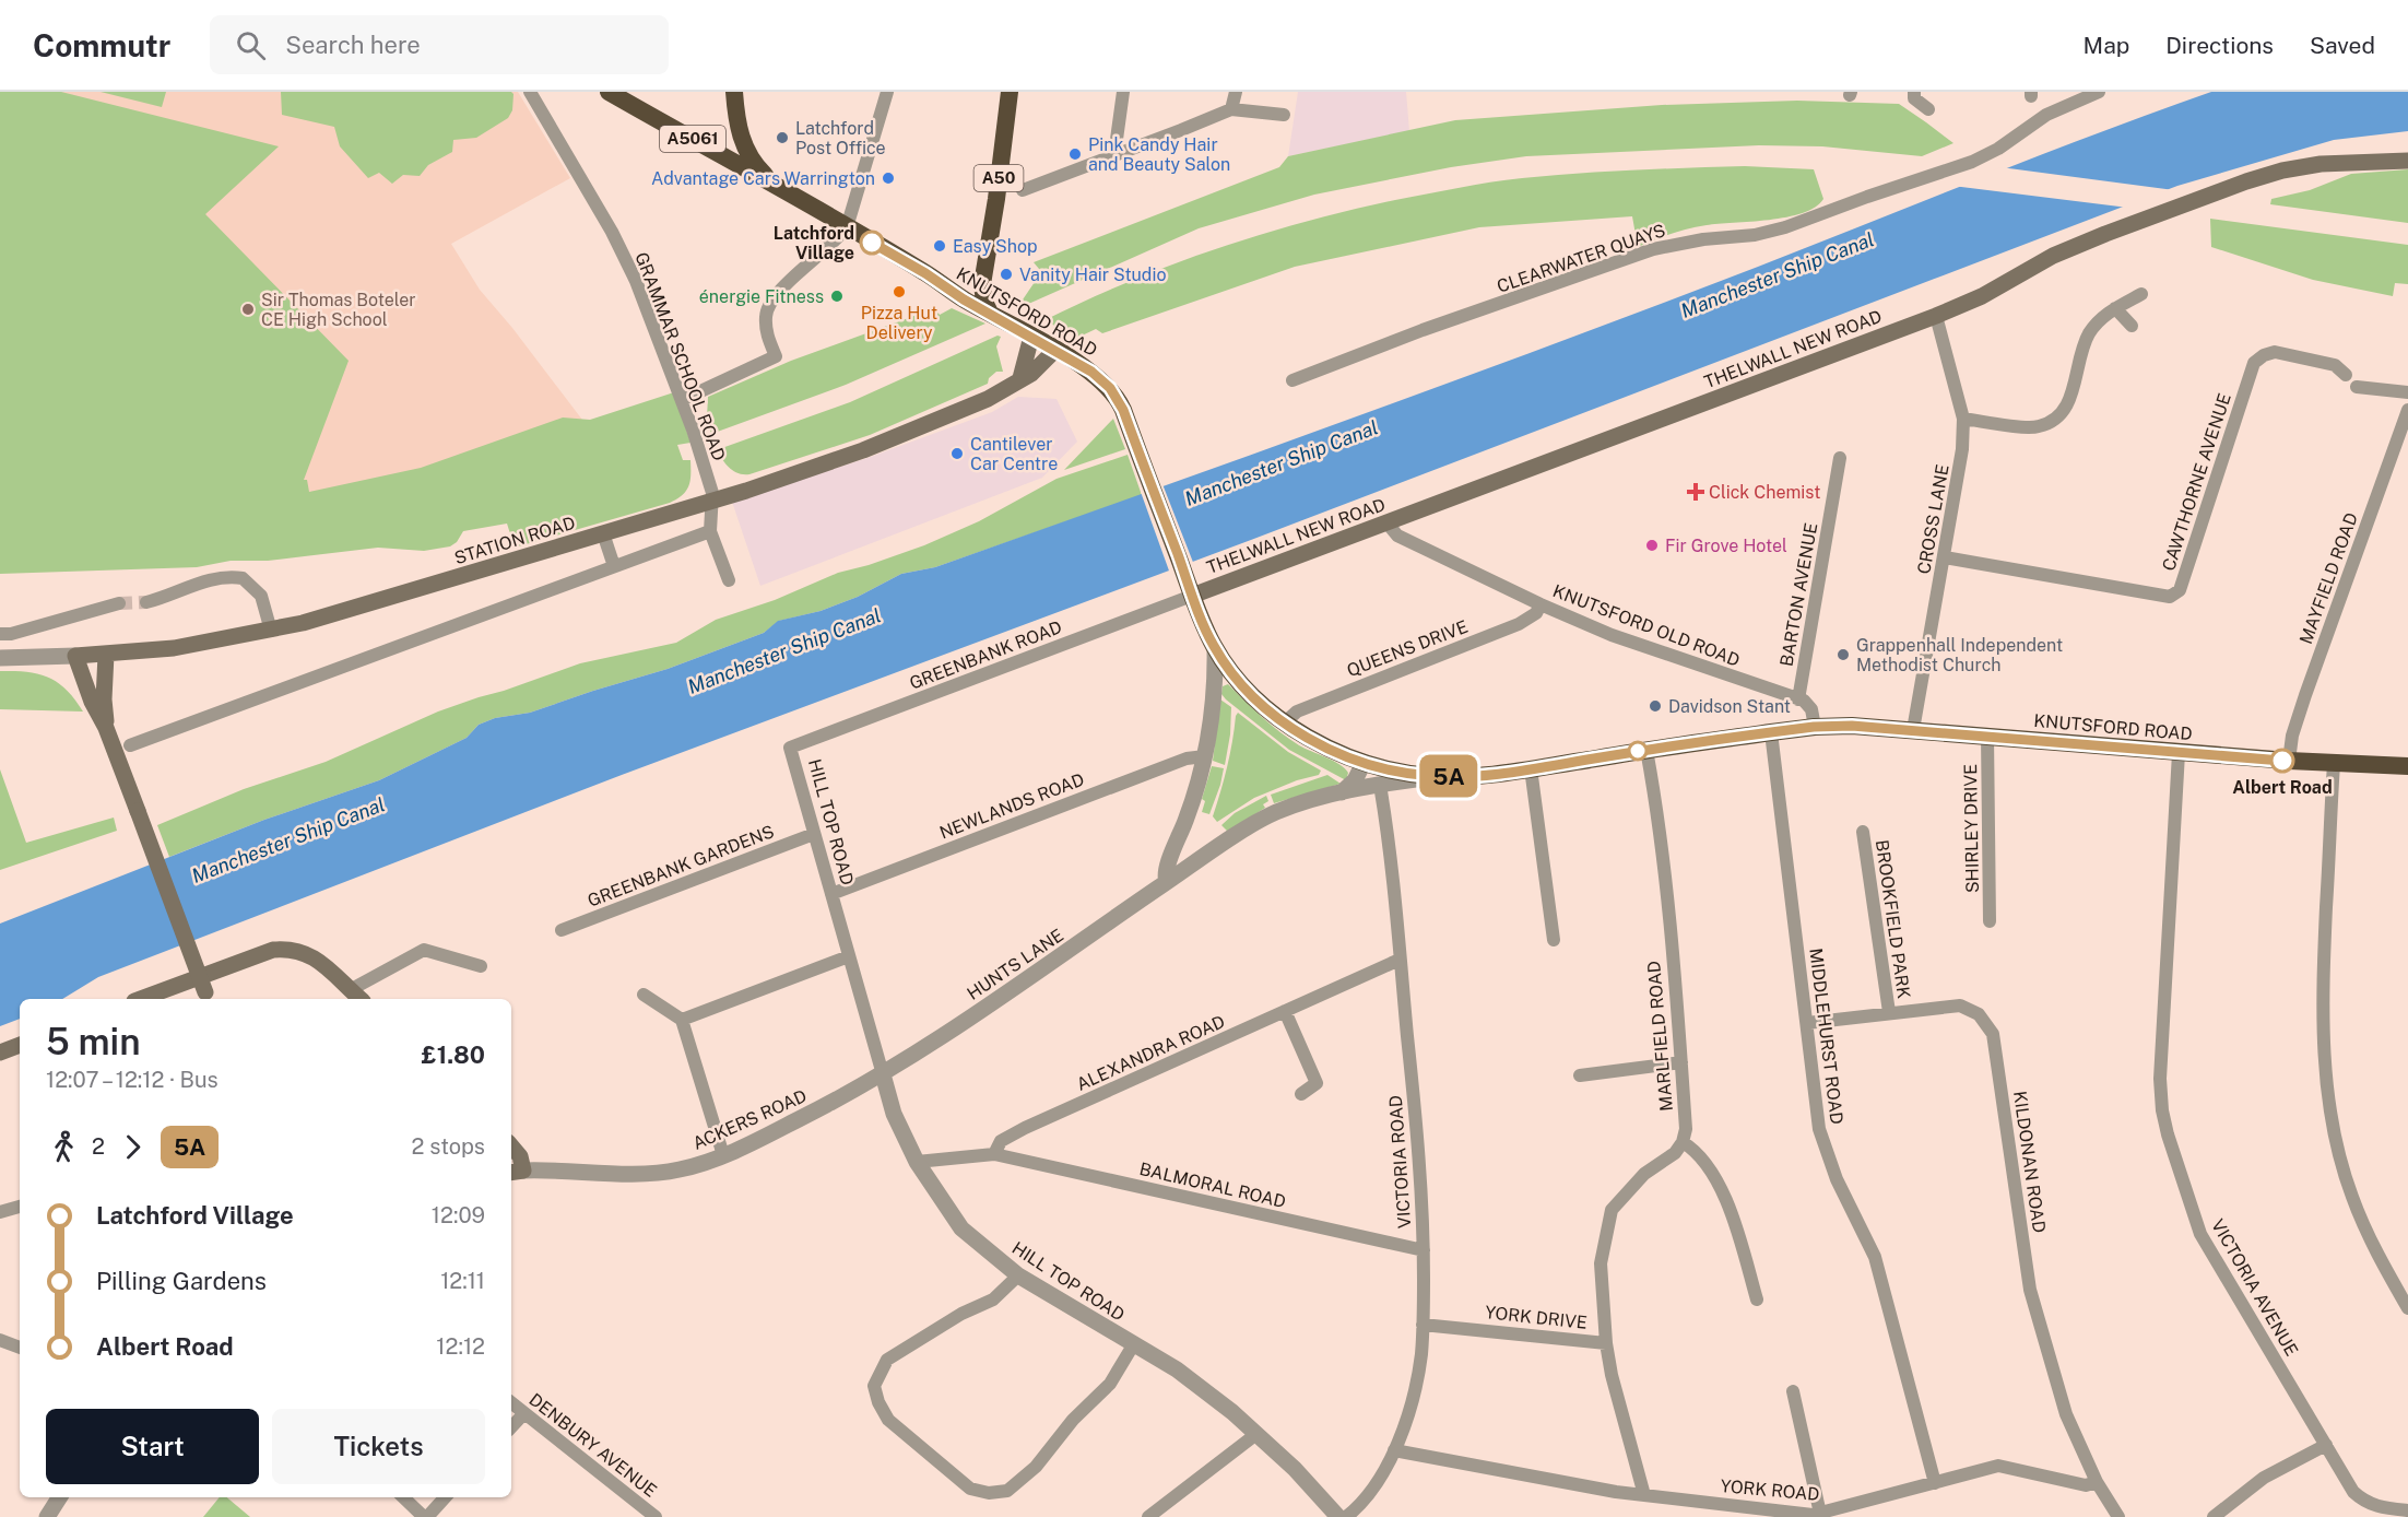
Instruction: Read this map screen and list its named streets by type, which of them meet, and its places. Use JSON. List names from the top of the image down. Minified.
{"streets":{"highway":["A5061","A50","KNUTSFORD ROAD"],"main road":["THELWALL NEW ROAD","STATION ROAD"],"street":["CLEARWATER QUAYS","GRAMMAR SCHOOL ROAD","CAWTHORNE AVENUE","CROSS LANE","MAYFIELD ROAD","BARTON AVENUE","KNUTSFORD OLD ROAD","QUEENS DRIVE","GREENBANK ROAD","NEWLANDS ROAD","HILL TOP ROAD","SHIRLEY DRIVE","GREENBANK GARDENS","BROOKFIELD PARK","HUNTS LANE","MARLFIELD ROAD","MIDDLEHURST ROAD","ALEXANDRA ROAD","ACKERS ROAD","VICTORIA ROAD","KILDONAN ROAD","BALMORAL ROAD","VICTORIA AVENUE","YORK DRIVE","DENBURY AVENUE","YORK ROAD"]},"crossings":[["A50","KNUTSFORD ROAD"],["KNUTSFORD ROAD","THELWALL NEW ROAD"],["KNUTSFORD ROAD","CROSS LANE"],["KNUTSFORD ROAD","STATION ROAD"],["KNUTSFORD ROAD","MAYFIELD ROAD"],["KNUTSFORD ROAD","QUEENS DRIVE"],["KNUTSFORD ROAD","GREENBANK ROAD"],["KNUTSFORD ROAD","SHIRLEY DRIVE"],["KNUTSFORD ROAD","HUNTS LANE"],["KNUTSFORD ROAD","MARLFIELD ROAD"],["KNUTSFORD ROAD","MIDDLEHURST ROAD"],["KNUTSFORD ROAD","VICTORIA AVENUE"],["THELWALL NEW ROAD","CROSS LANE"],["THELWALL NEW ROAD","KNUTSFORD OLD ROAD"],["THELWALL NEW ROAD","GREENBANK ROAD"],["GRAMMAR SCHOOL ROAD","STATION ROAD"],["CAWTHORNE AVENUE","CROSS LANE"],["BARTON AVENUE","KNUTSFORD OLD ROAD"],["KNUTSFORD OLD ROAD","QUEENS DRIVE"],["GREENBANK ROAD","HILL TOP ROAD"],["NEWLANDS ROAD","HILL TOP ROAD"],["HILL TOP ROAD","GREENBANK GARDENS"],["HILL TOP ROAD","HUNTS LANE"],["HILL TOP ROAD","ACKERS ROAD"],["BROOKFIELD PARK","KILDONAN ROAD"],["HUNTS LANE","ACKERS ROAD"],["HUNTS LANE","VICTORIA ROAD"],["MIDDLEHURST ROAD","KILDONAN ROAD"],["MIDDLEHURST ROAD","YORK ROAD"],["ALEXANDRA ROAD","VICTORIA ROAD"],["ALEXANDRA ROAD","BALMORAL ROAD"],["VICTORIA ROAD","BALMORAL ROAD"],["VICTORIA ROAD","YORK DRIVE"],["VICTORIA ROAD","YORK ROAD"],["KILDONAN ROAD","YORK ROAD"],["YORK DRIVE","YORK ROAD"]],"water":["Manchester Ship Canal"],"places":{"other":["Latchford Post Office","Pink Candy Hair and Beauty Salon","Advantage Cars Warrington","Latchford Village","Easy Shop","Vanity Hair Studio","Pizza Hut Delivery","énergie Fitness","Sir Thomas Boteler CE High School","Cantilever Car Centre","Fir Grove Hotel","Grappenhall Independent Methodist Church","Davidson Stant","Albert Road"],"health":["Click Chemist"]},"lines":["bus line 5A"],"page":{"header":"Commutr","search":"Search here","nav":["Map","Directions","Saved"],"on_map":"5A","heading":["5 min","12:07 – 12:12 · Bus","£1.80"],"legs":["2","5A","2 stops"],"list":[{"name":"Latchford Village","value":"12:09"},{"name":"Pilling Gardens","value":"12:11"},{"name":"Albert Road","value":"12:12"}],"buttons":["Start","Tickets"]}}
